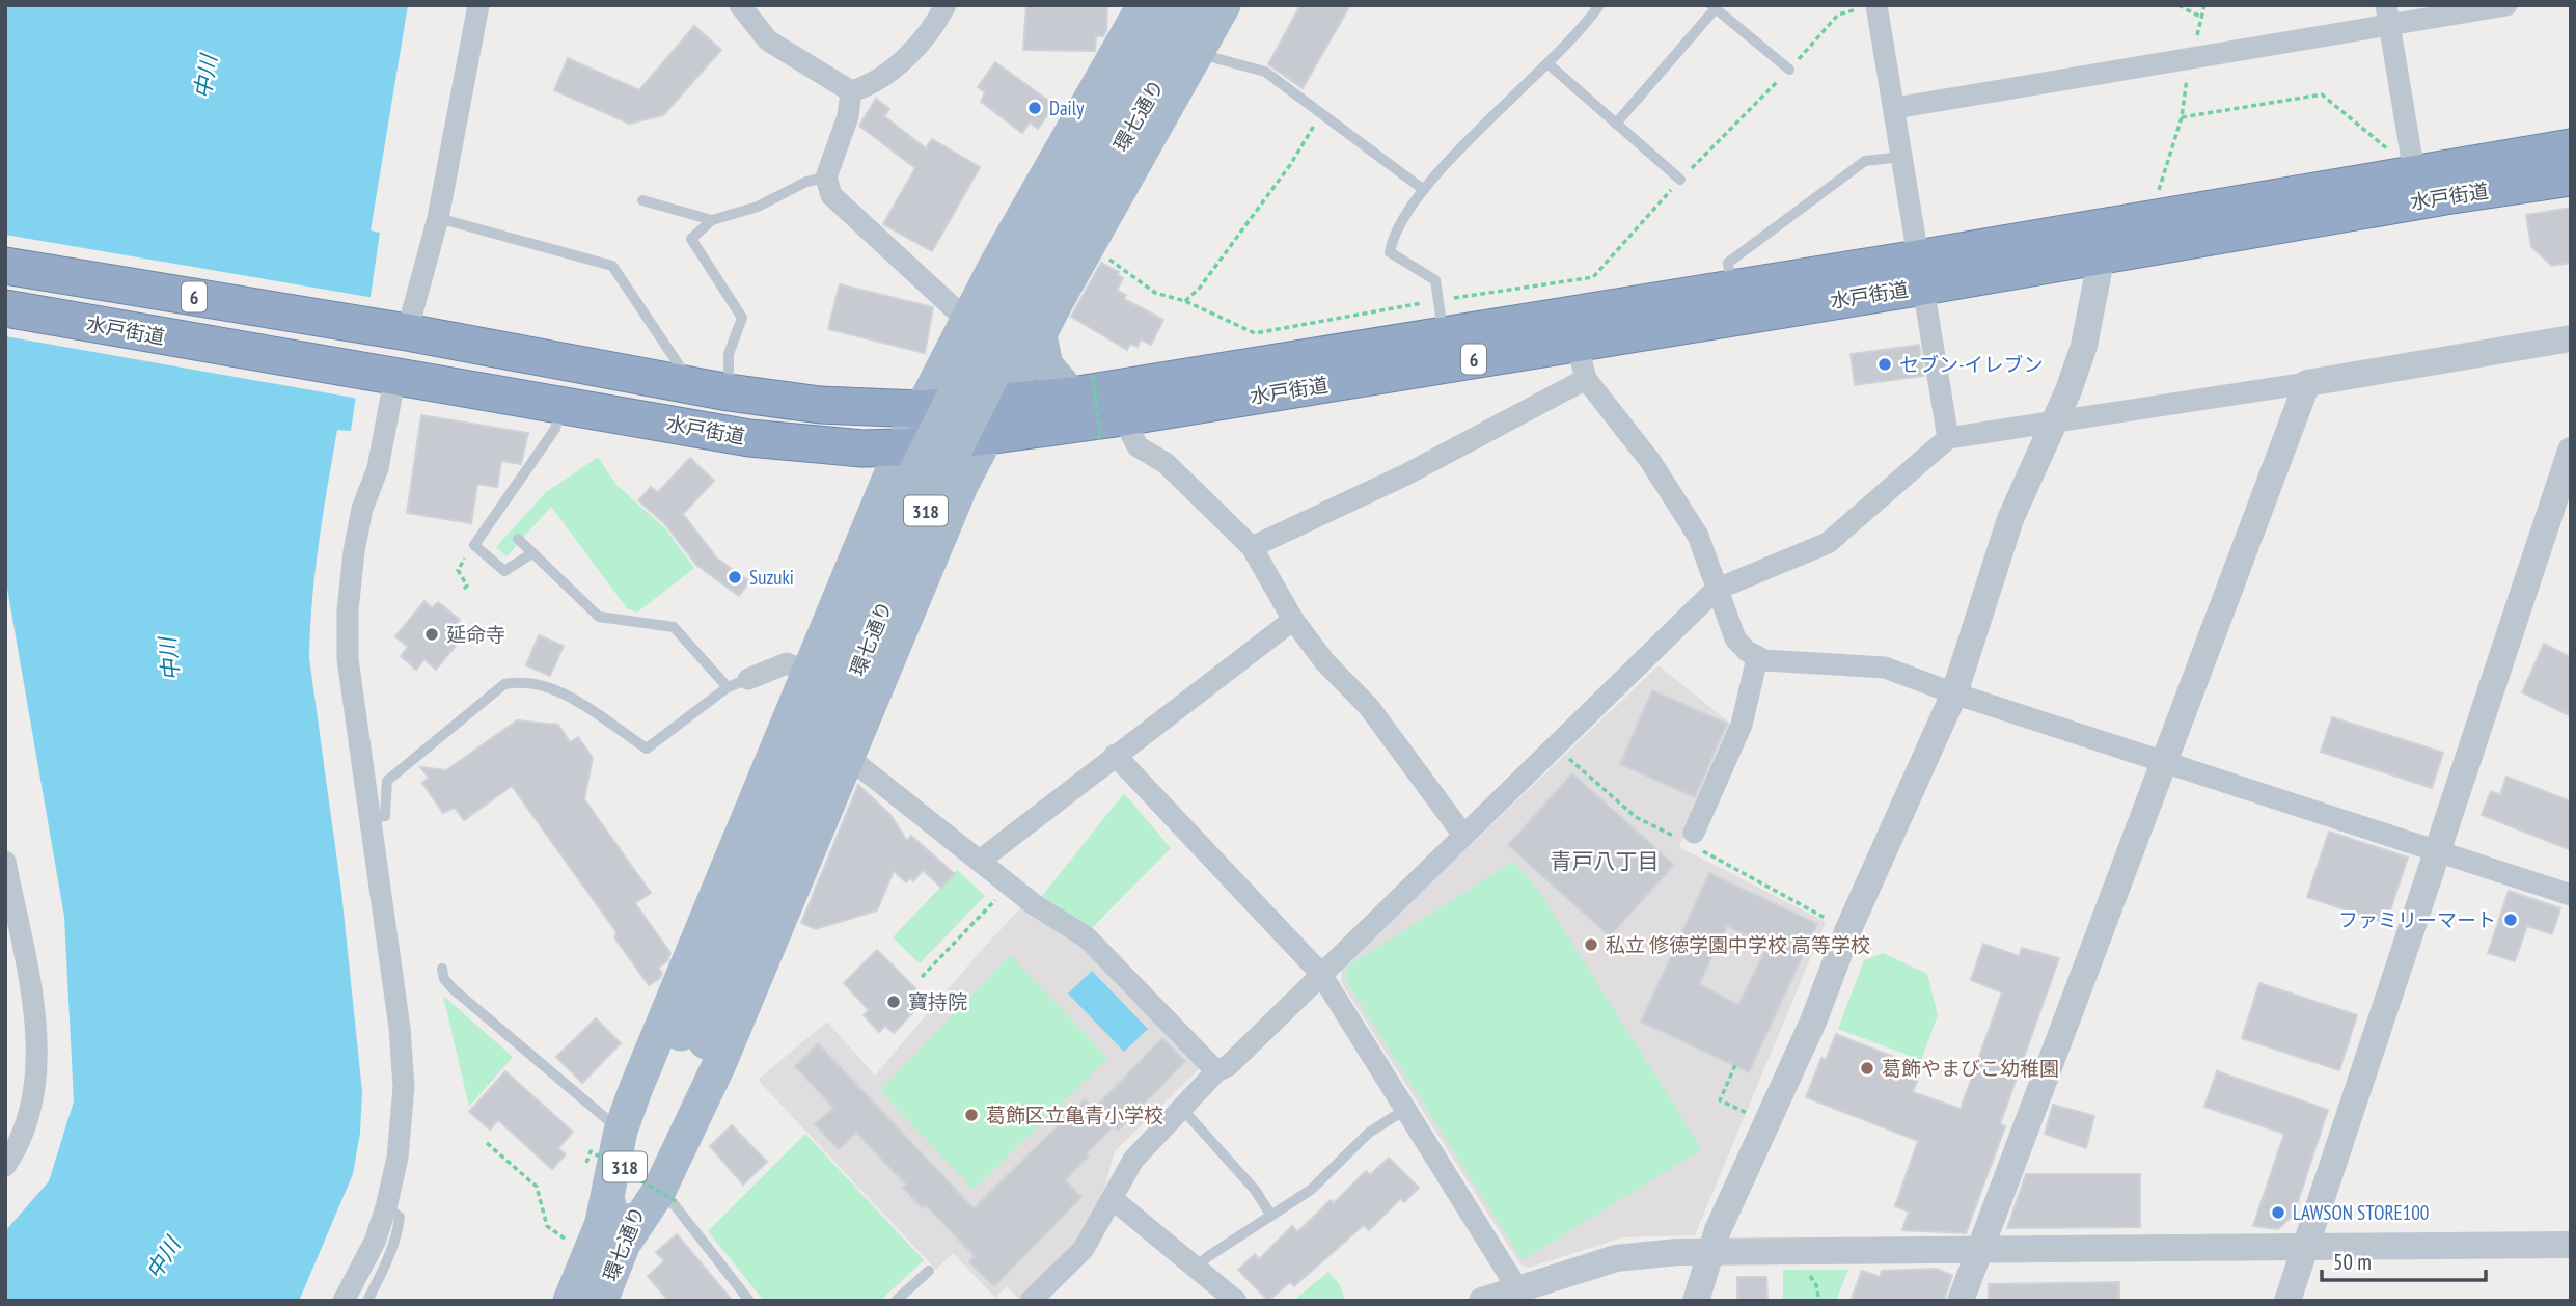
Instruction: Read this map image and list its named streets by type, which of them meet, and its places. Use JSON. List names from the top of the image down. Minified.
{"streets":{"highway":["水戸街道","6"],"main road":["環七通り","318"]},"districts":["青戸八丁目"],"water":["中川"],"places":["Daily","セブン-イレブン","Suzuki","延命寺","ファミリーマート","私立 修徳学園中学校 高等学校","寶持院","葛飾やまびこ幼稚園","葛飾区立亀青小学校","LAWSON STORE100"],"scale_bar":"50 m"}
